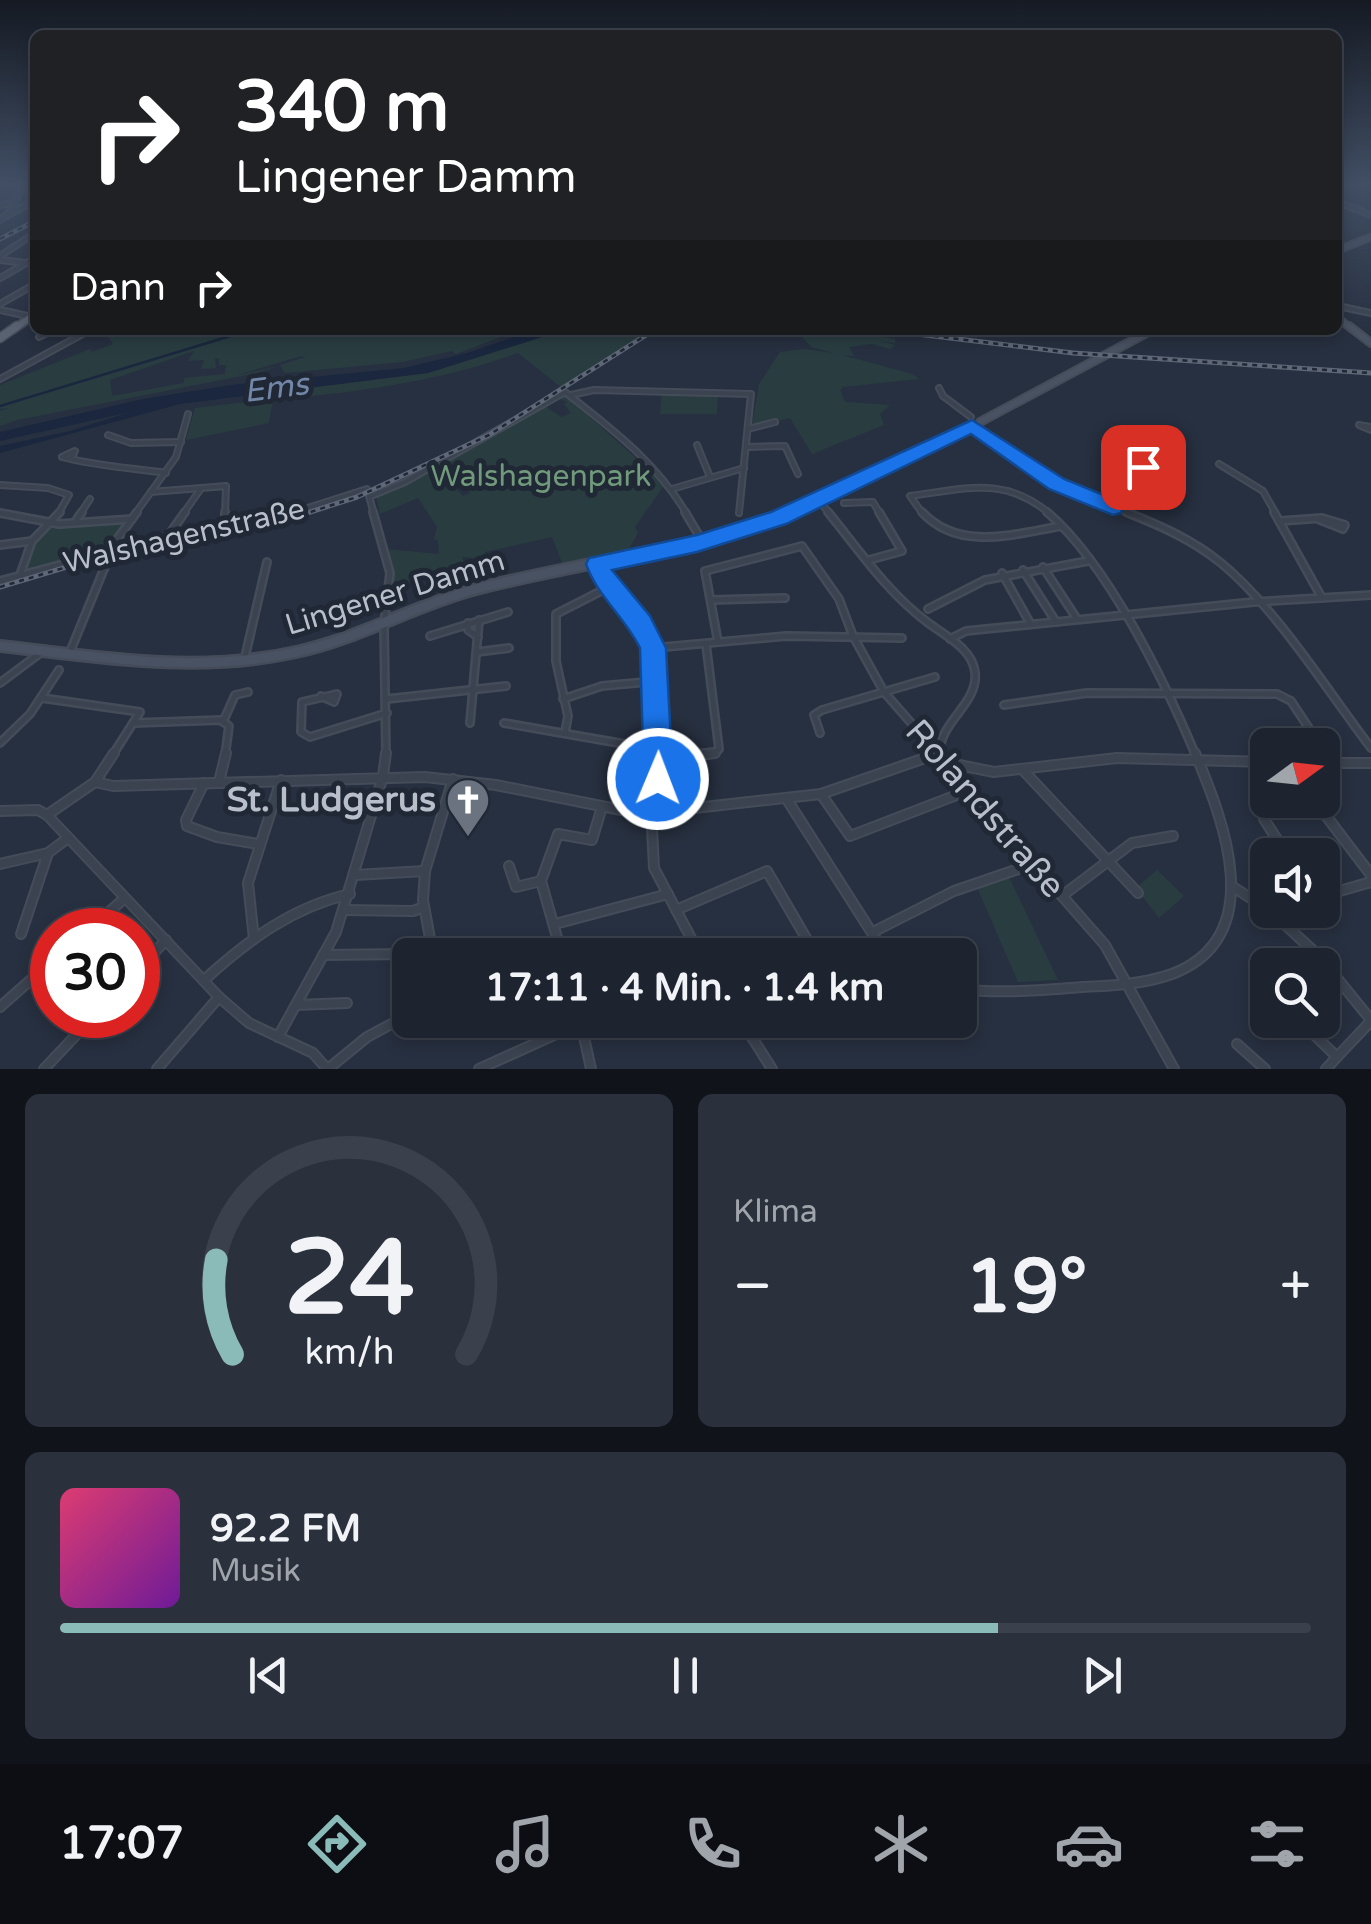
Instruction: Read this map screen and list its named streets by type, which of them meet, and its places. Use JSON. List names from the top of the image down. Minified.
{"streets":{"main road":["Lingener Damm"],"street":["Walshagenstraße","Rolandstraße"]},"water":["Ems"],"parks":["Walshagenpark"],"places":{"church":["St. Ludgerus"]},"north":"right","page":{"turn":["340 m","Lingener Damm"],"then":"Dann","limit":"30","trip":"17:11 · 4 Min. · 1.4 km","tile":"Klima","heat":["−","19°","+"],"song":["92.2 FM","Musik"],"tabs":"17:07","gauge":["24","km/h"]}}
